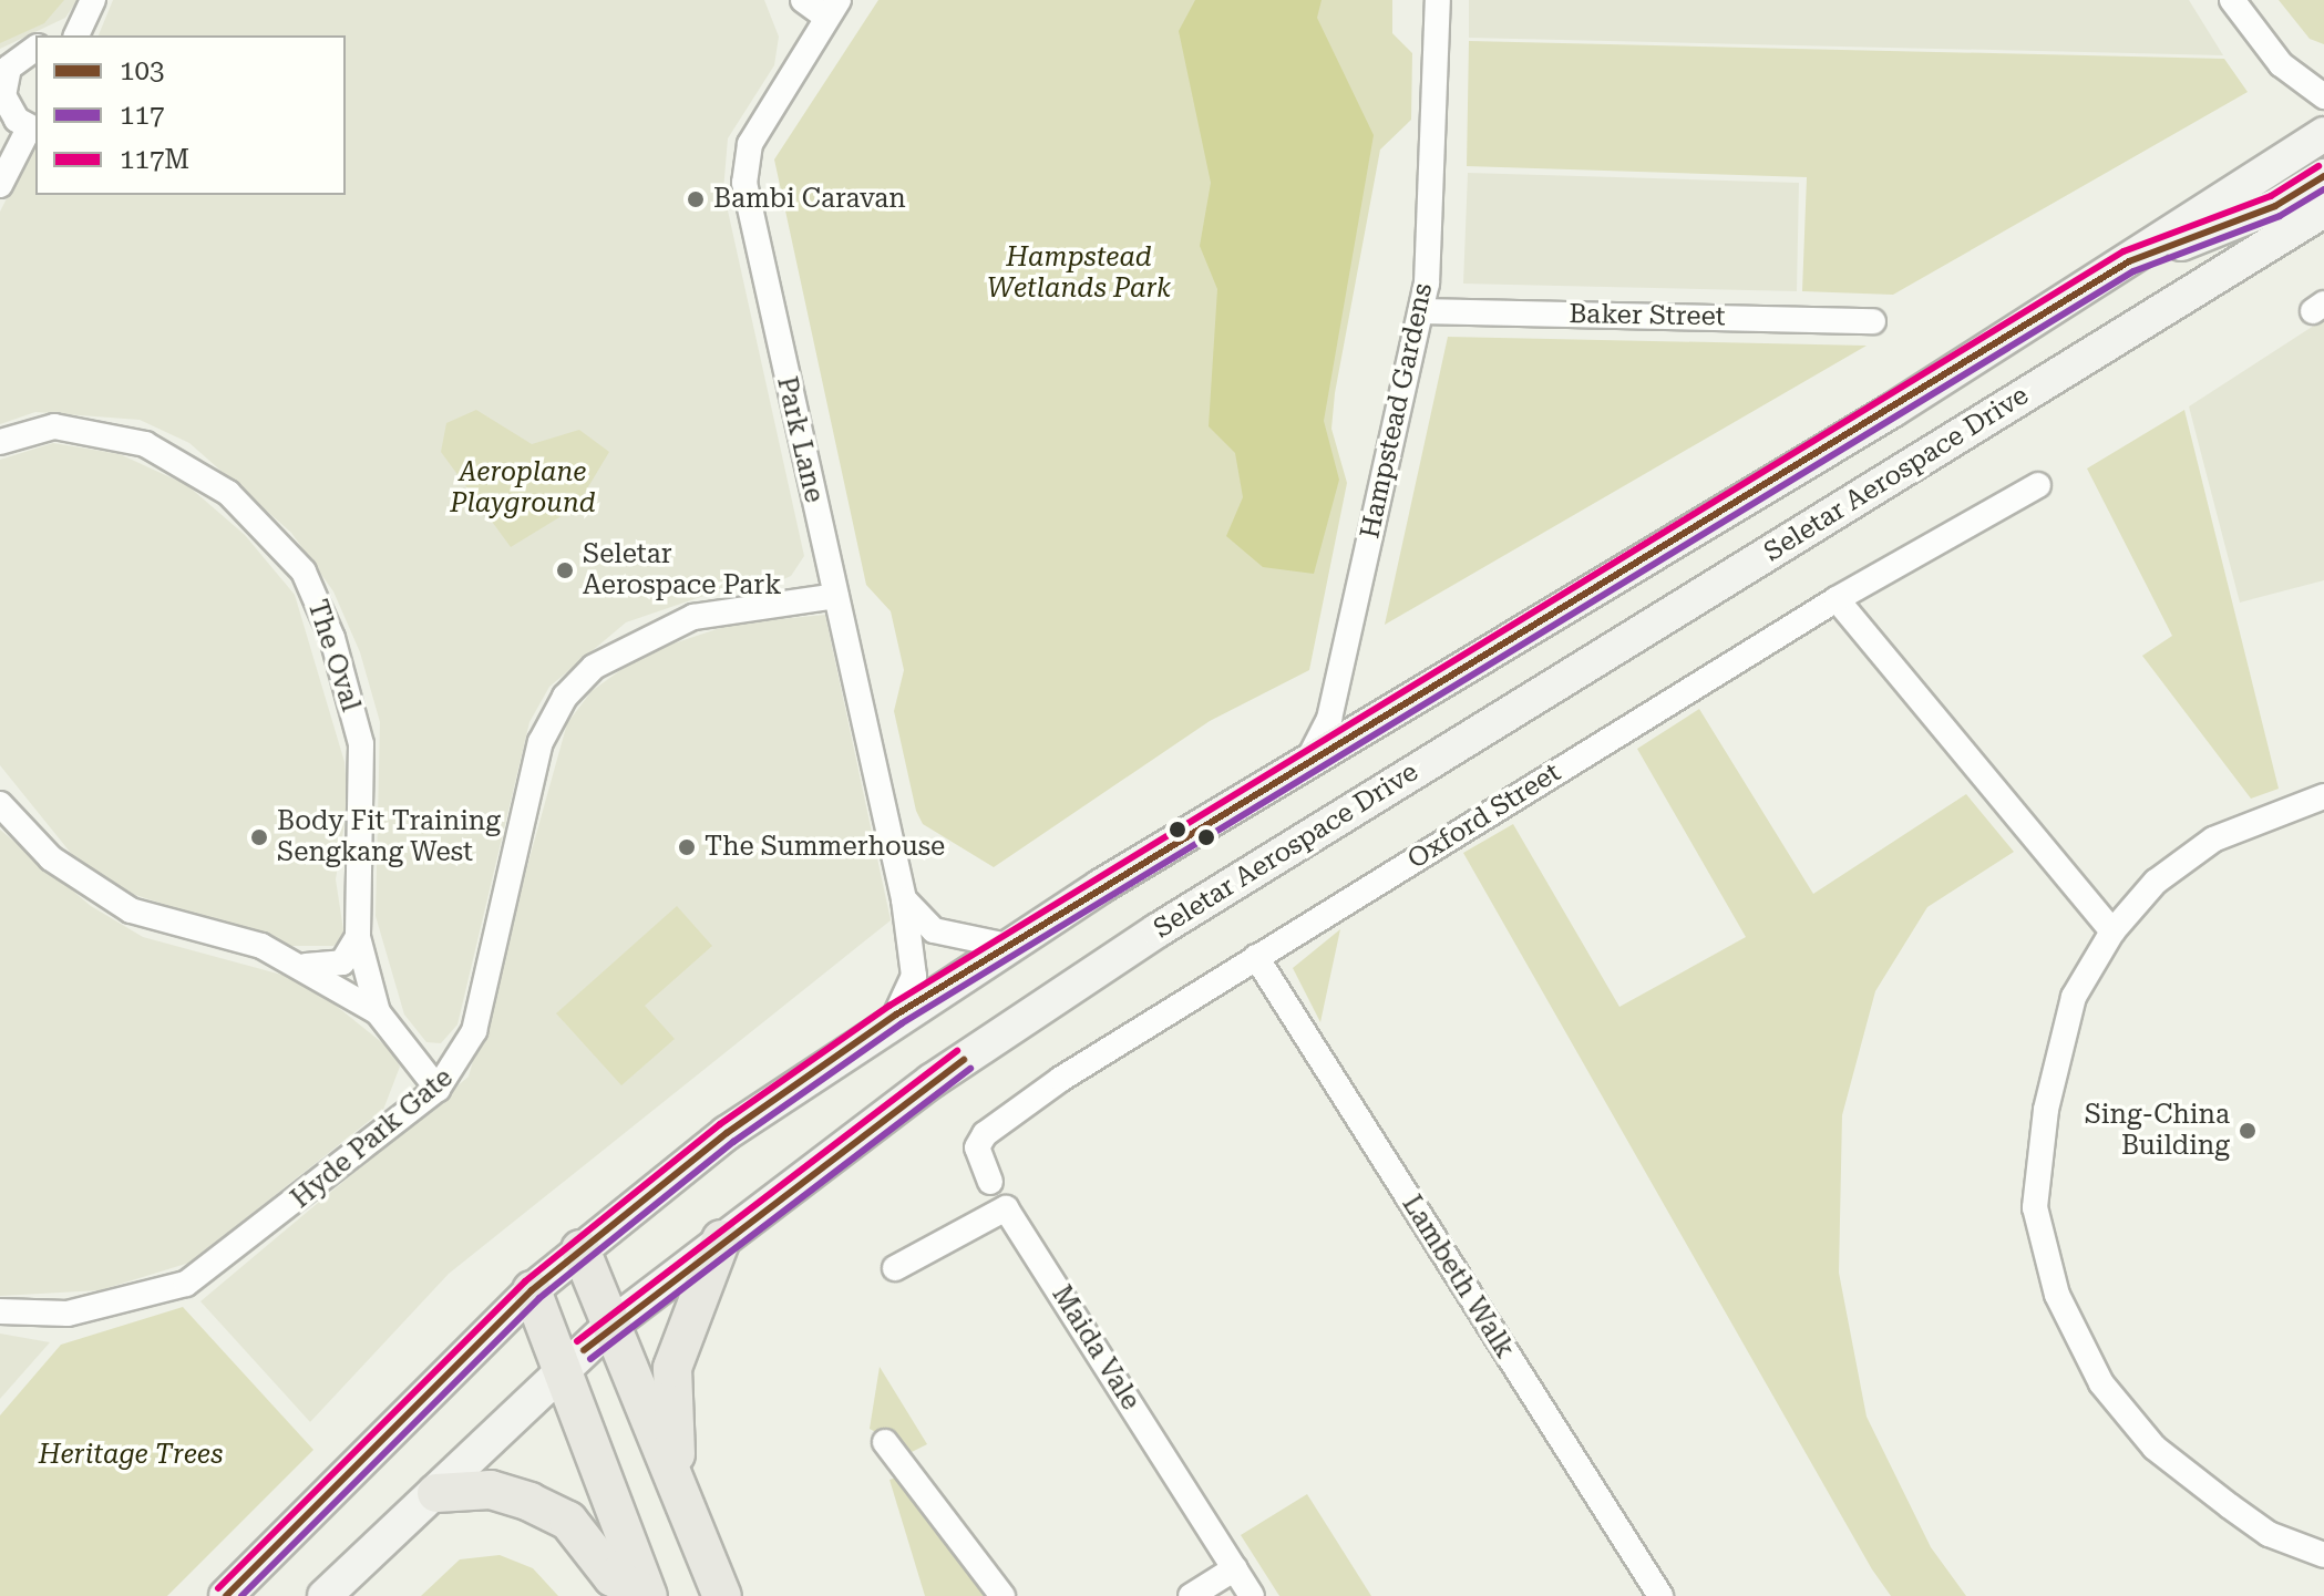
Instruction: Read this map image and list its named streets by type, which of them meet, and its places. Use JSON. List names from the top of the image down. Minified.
{"streets":{"street":["Baker Street","Hampstead Gardens","Park Lane","Seletar Aerospace Drive","The Oval","Oxford Street","Hyde Park Gate","Lambeth Walk","Maida Vale"]},"crossings":[["Baker Street","Hampstead Gardens"],["Park Lane","Hyde Park Gate"],["The Oval","Hyde Park Gate"],["Oxford Street","Lambeth Walk"]],"parks":["Hampstead Wetlands Park","Aeroplane Playground","Heritage Trees"],"places":["Bambi Caravan","Seletar Aerospace Park","Body Fit Training Sengkang West","The Summerhouse","Sing-China Building"],"lines":["transit line 117M","transit line 103","transit line 117"],"legend":["103","117","117M"]}
